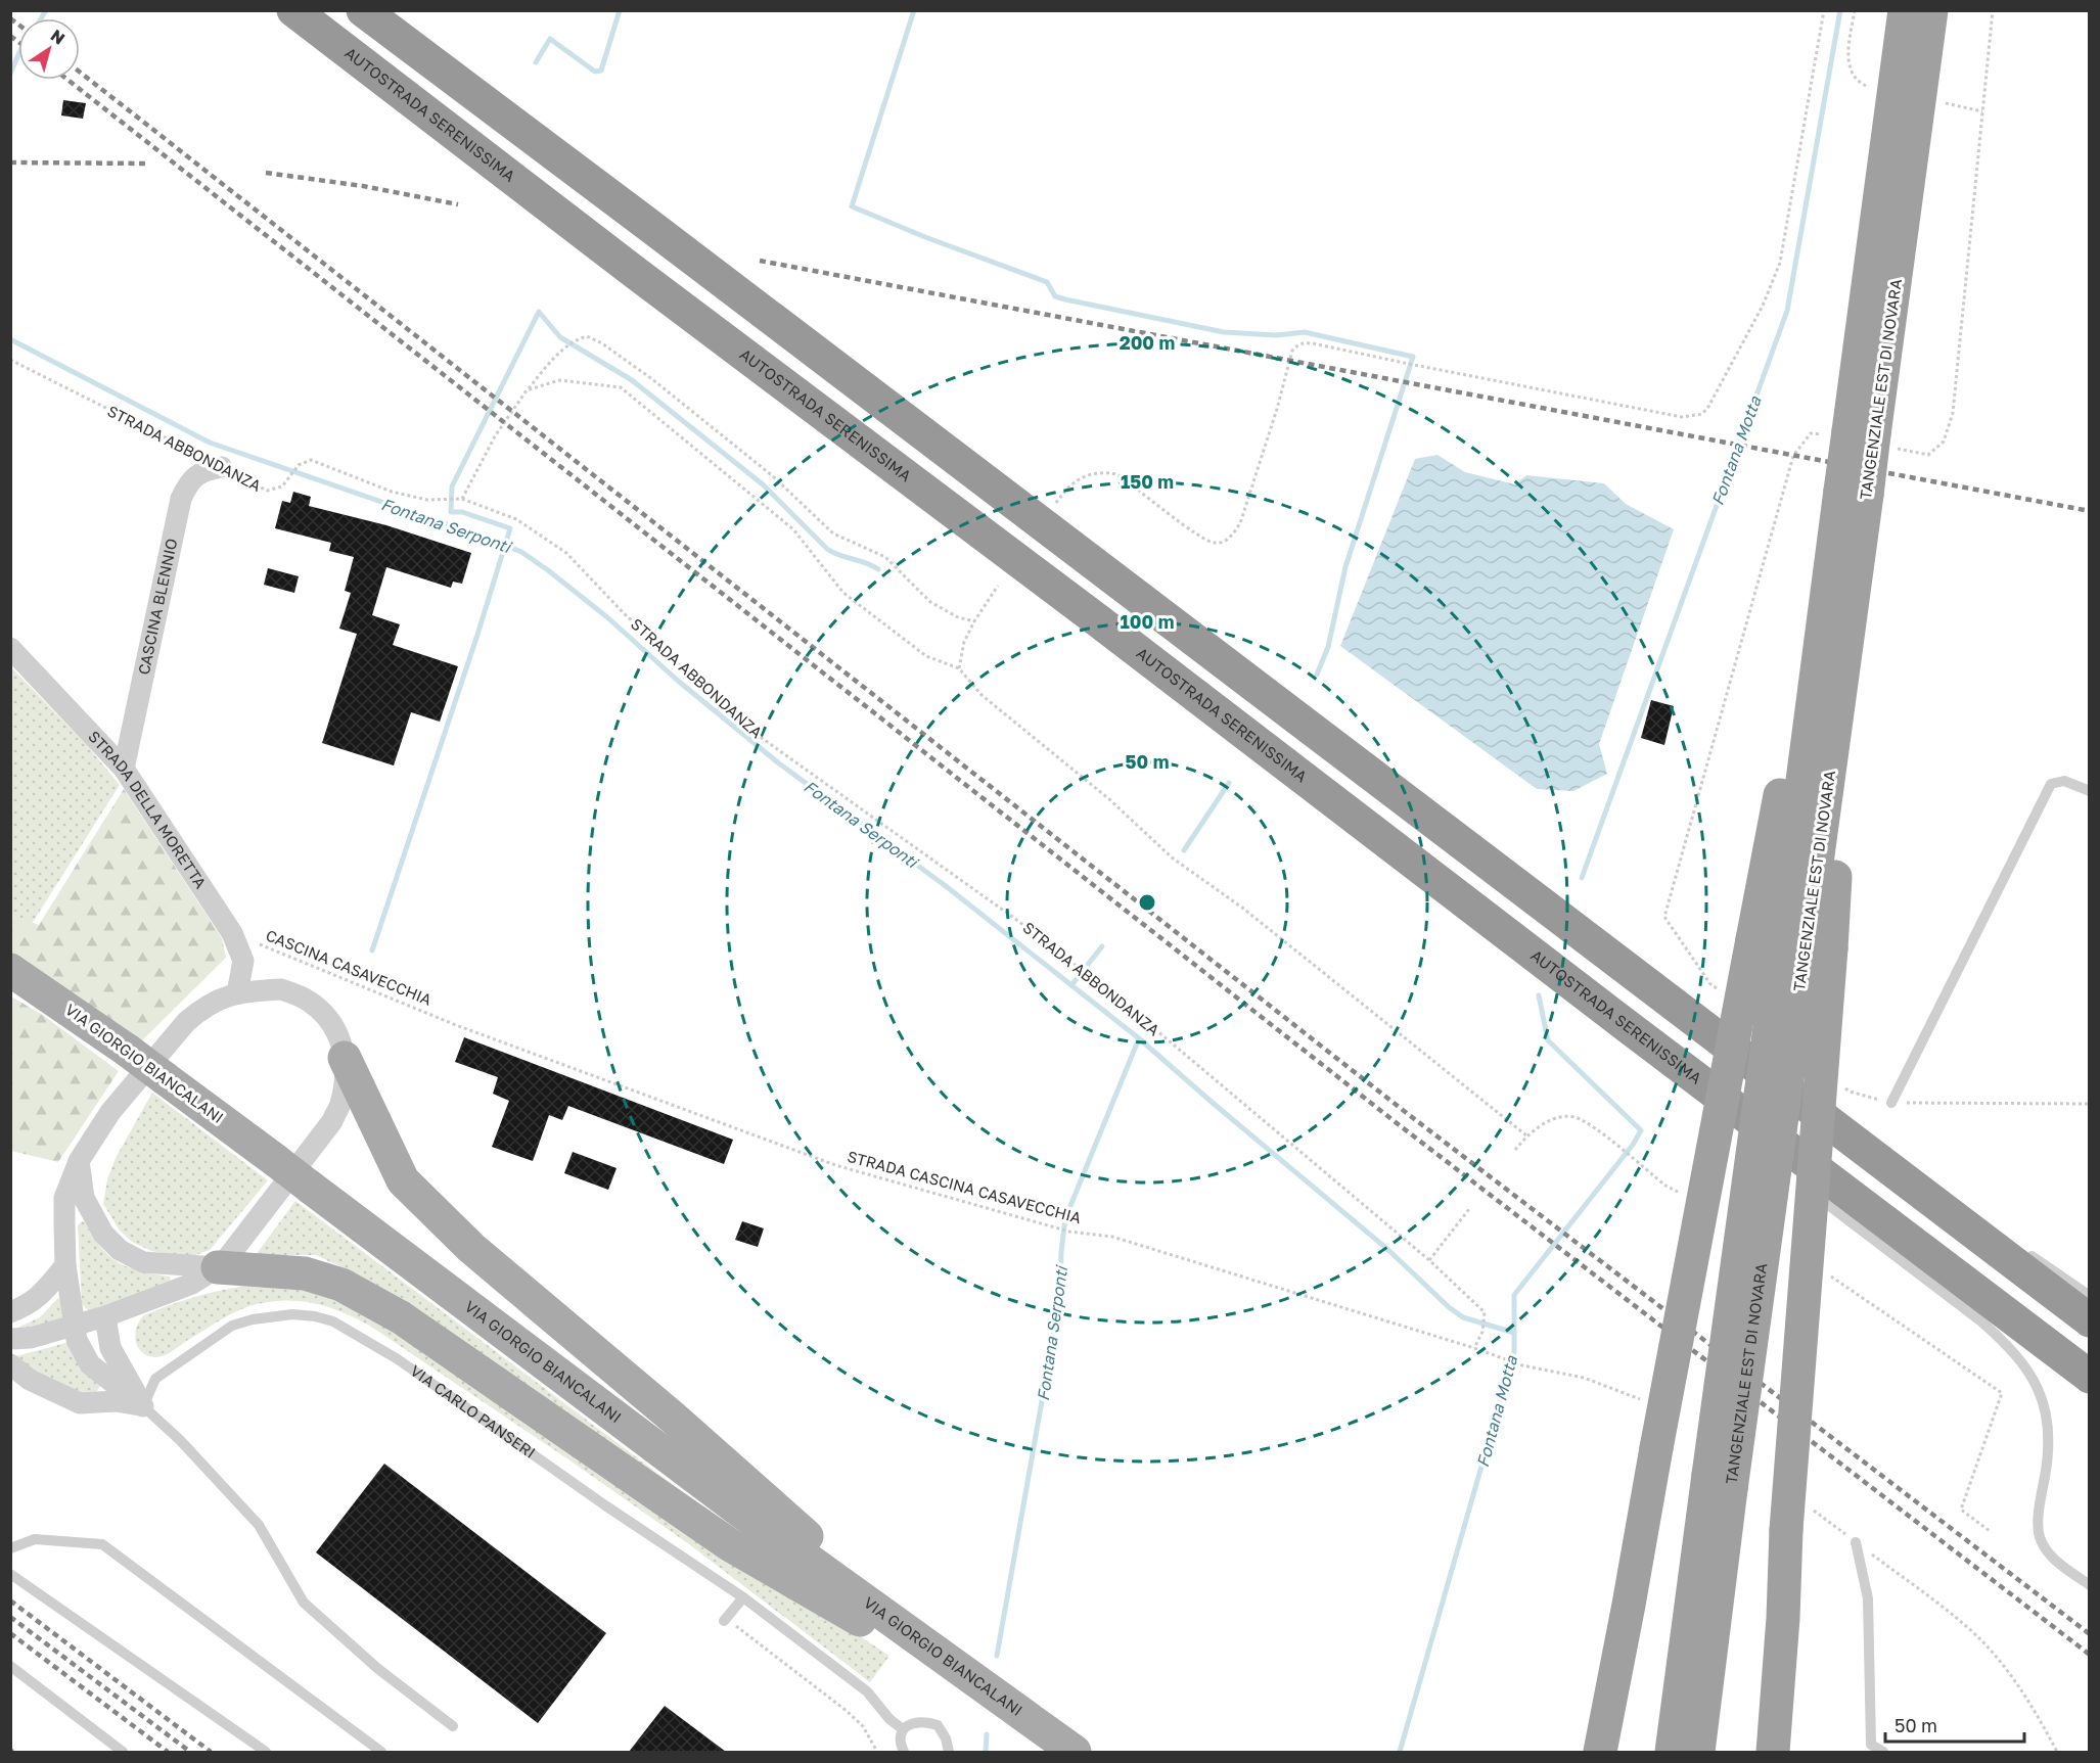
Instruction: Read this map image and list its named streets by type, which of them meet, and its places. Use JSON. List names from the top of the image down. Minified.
{"streets":{"highway":["AUTOSTRADA SERENISSIMA","TANGENZIALE EST DI NOVARA"],"main road":["VIA GIORGIO BIANCALANI"],"street":["CASCINA BLENNIO","STRADA DELLA MORETTA"],"lane":["VIA CARLO PANSERI"],"path":["STRADA ABBONDANZA","CASCINA CASAVECCHIA","STRADA CASCINA CASAVECCHIA"]},"crossings":[["STRADA ABBONDANZA","CASCINA BLENNIO"],["STRADA ABBONDANZA","STRADA CASCINA CASAVECCHIA"],["CASCINA BLENNIO","STRADA DELLA MORETTA"],["STRADA DELLA MORETTA","CASCINA CASAVECCHIA"],["CASCINA CASAVECCHIA","STRADA CASCINA CASAVECCHIA"]],"water":["Fontana Motta","Fontana Serponti"],"scale_bar":"50 m","north":"top right","rings":["200 m","150 m","100 m","50 m"]}
